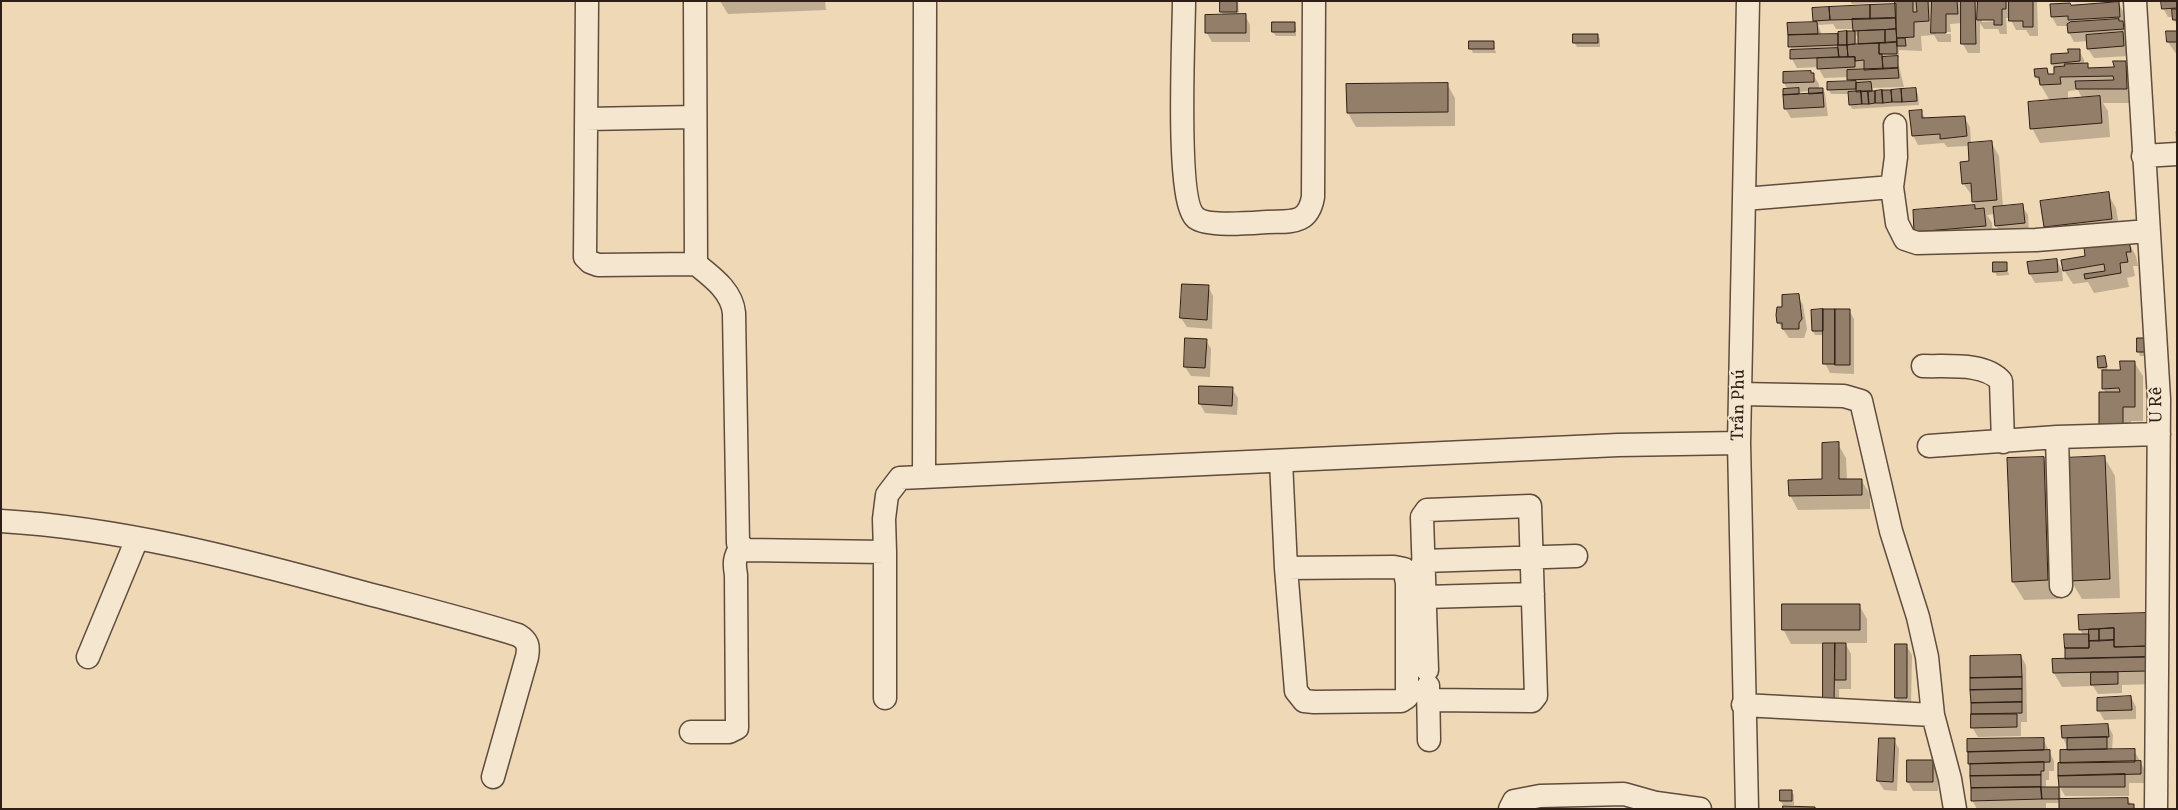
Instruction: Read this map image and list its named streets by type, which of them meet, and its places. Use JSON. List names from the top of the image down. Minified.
{"streets":{"street":["Trần Phú","U Rê"]}}
